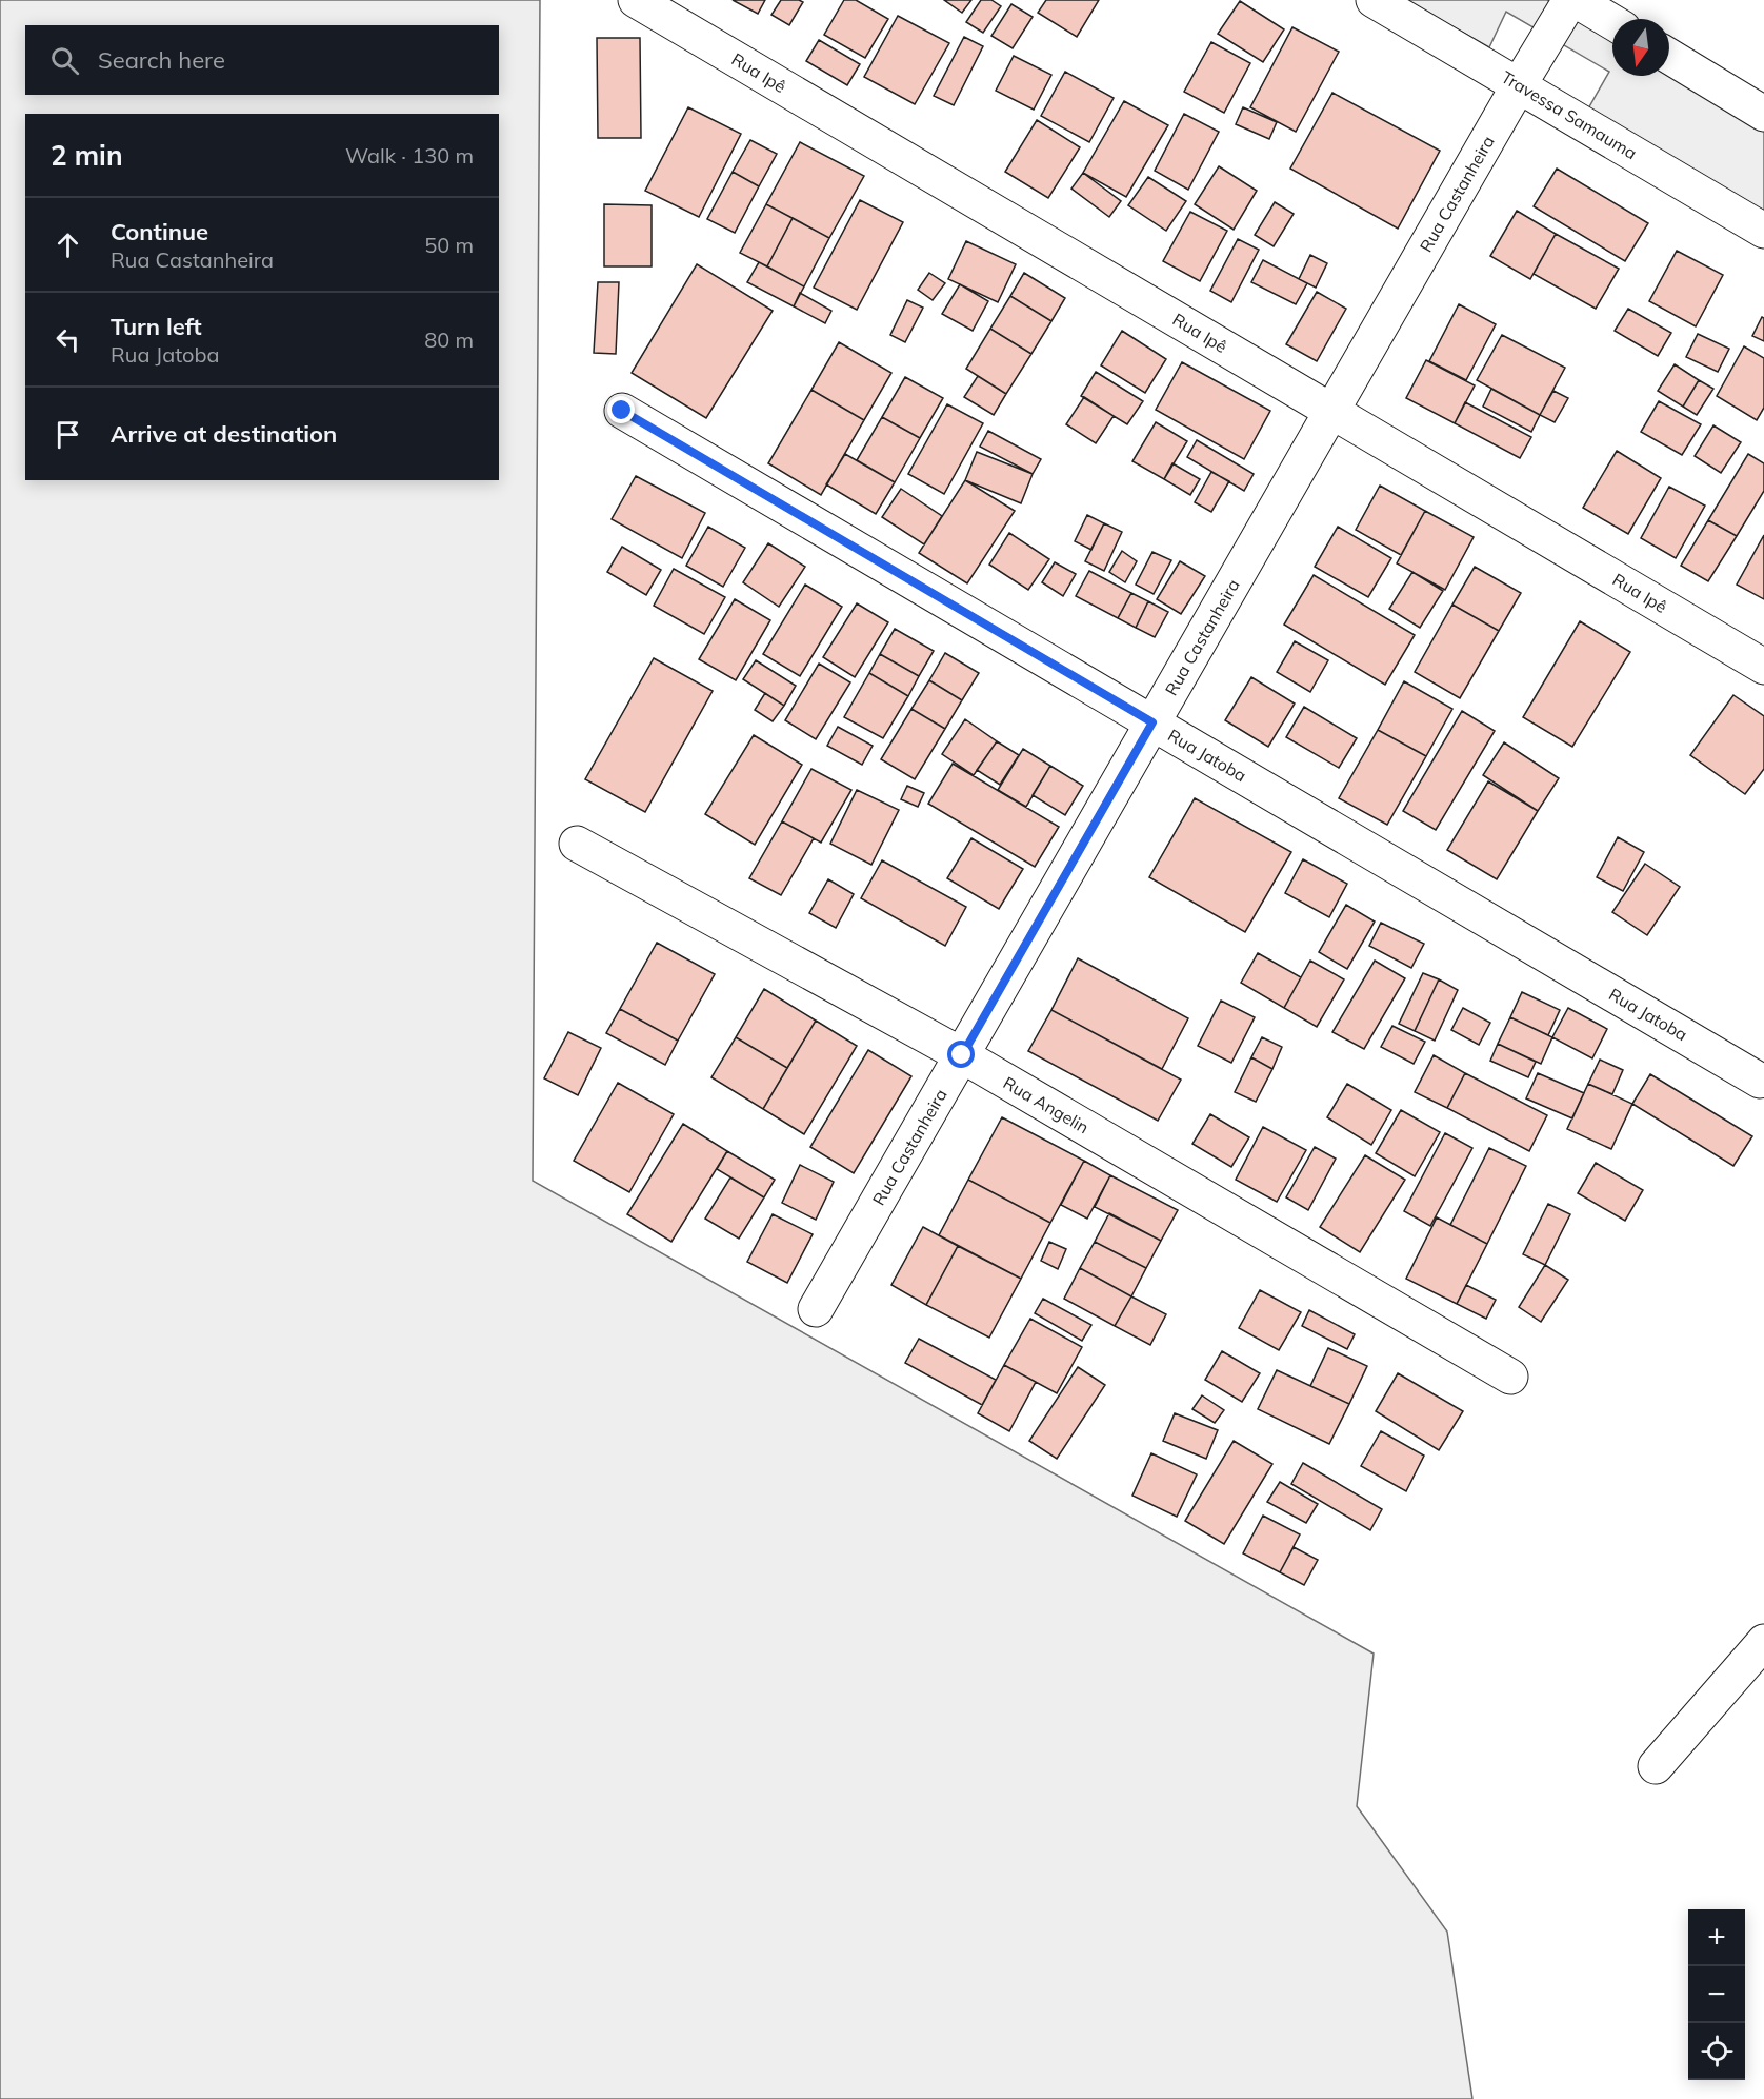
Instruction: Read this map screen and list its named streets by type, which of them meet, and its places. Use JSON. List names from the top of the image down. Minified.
{"streets":{"street":["Rua Ipê","Travessa Samauma","Rua Castanheira","Rua Jatoba","Rua Angelin"]},"crossings":[["Rua Ipê","Rua Castanheira"],["Travessa Samauma","Rua Castanheira"],["Rua Castanheira","Rua Jatoba"],["Rua Castanheira","Rua Angelin"]],"north":"bottom","page":{"search":"Search here","heading":["2 min","Walk · 130 m"],"list":[["Continue","Rua Castanheira","50 m"],["Turn left","Rua Jatoba","80 m"],"Arrive at destination"],"map_buttons":["+","−"]}}
